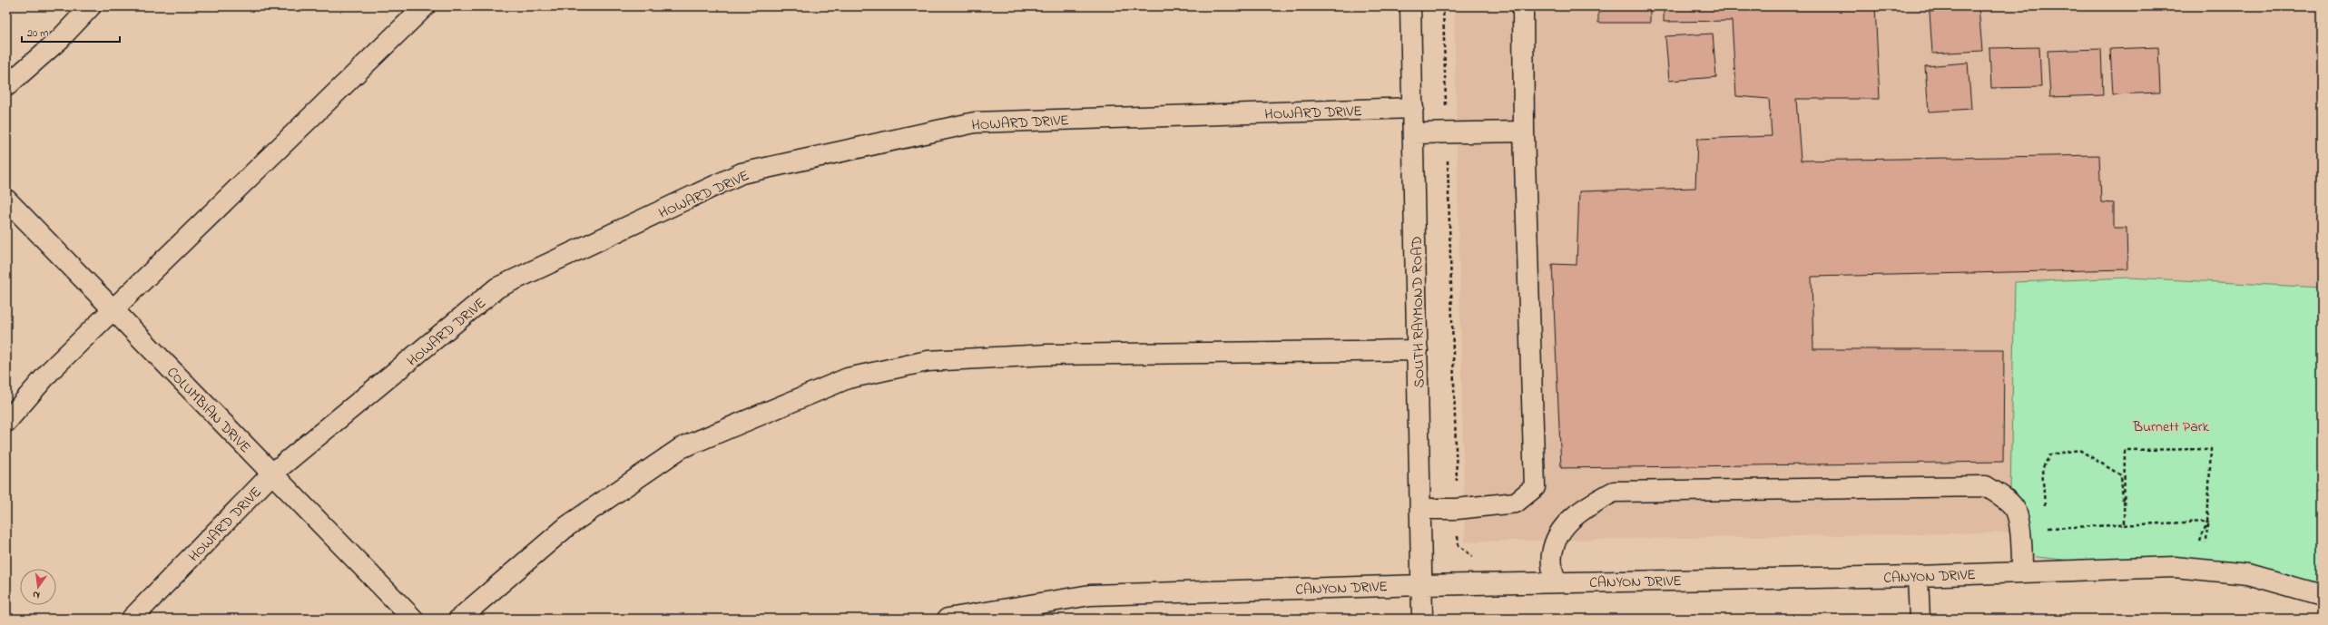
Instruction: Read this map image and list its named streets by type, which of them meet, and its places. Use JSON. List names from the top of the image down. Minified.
{"streets":{"street":["HOWARD DRIVE","SOUTH RAYMOND ROAD","COLUMBIAN DRIVE","CANYON DRIVE"]},"crossings":[["HOWARD DRIVE","SOUTH RAYMOND ROAD"],["HOWARD DRIVE","COLUMBIAN DRIVE"],["SOUTH RAYMOND ROAD","CANYON DRIVE"]],"parks":["Burnett Park"],"scale_bar":"20 m","north":"bottom"}
